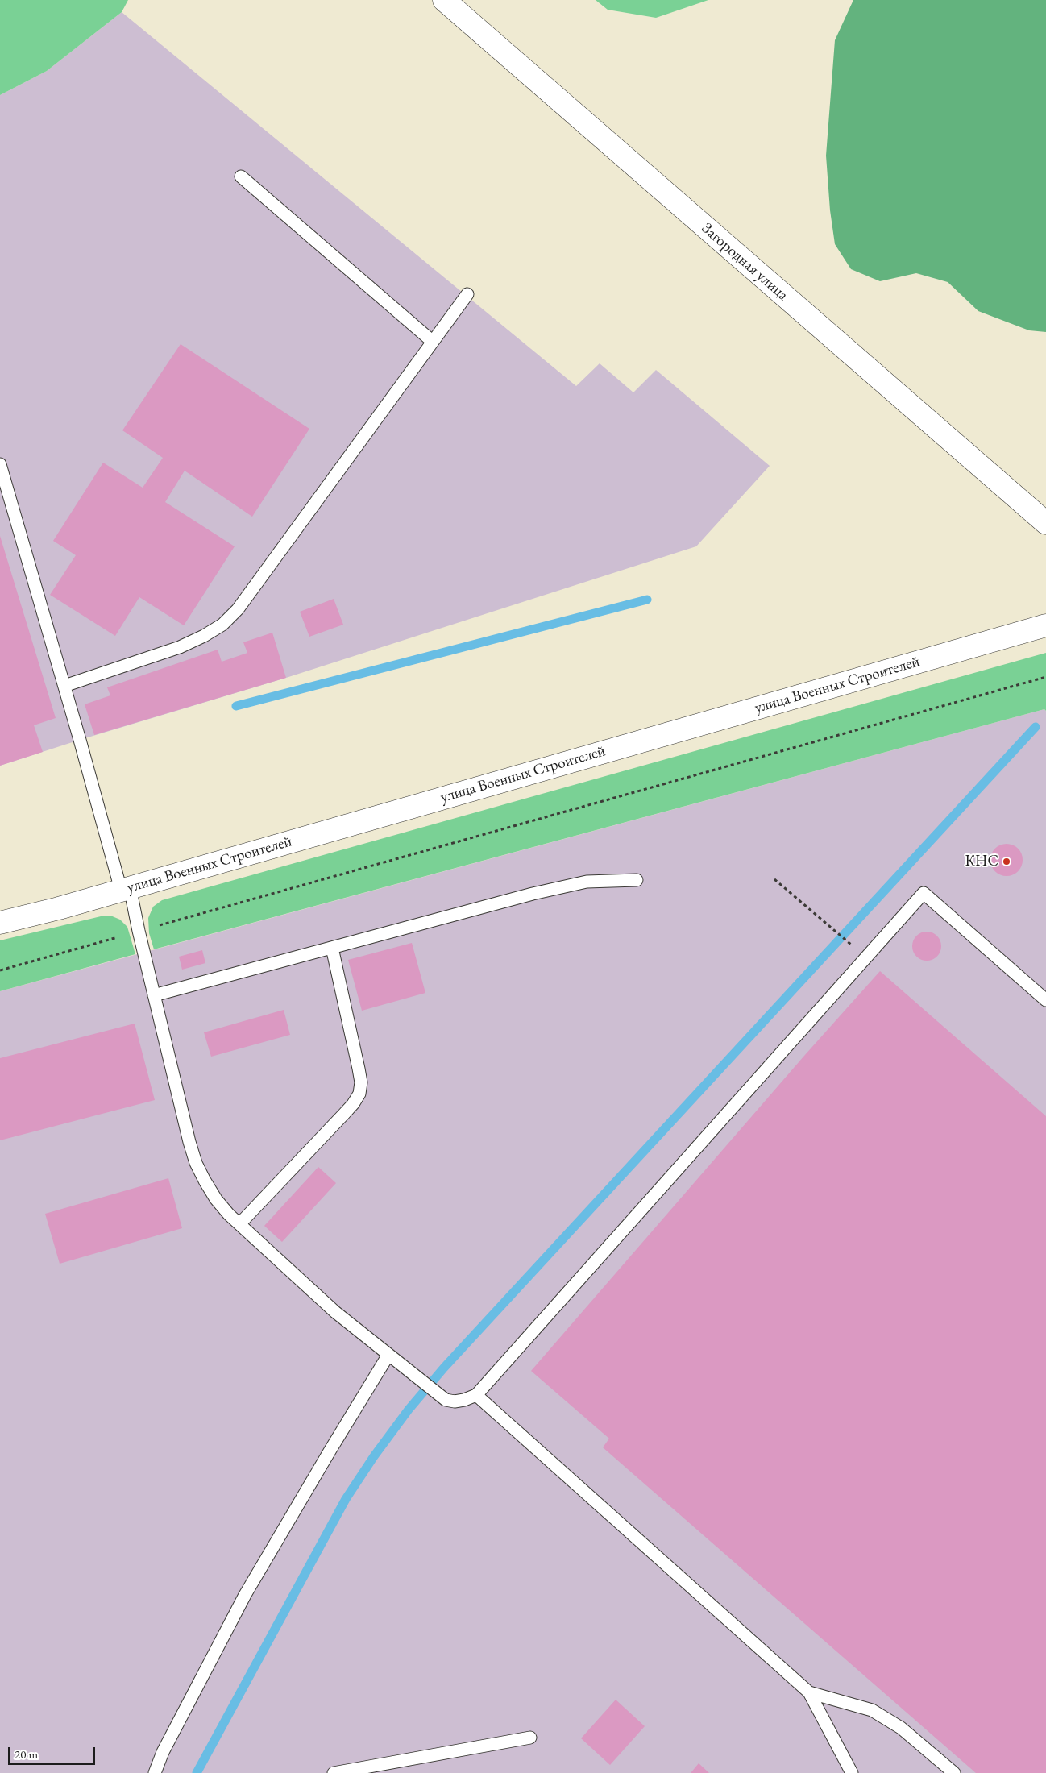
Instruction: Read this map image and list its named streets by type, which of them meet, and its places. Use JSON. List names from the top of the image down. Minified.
{"streets":{"street":["Загородная улица","улица Военных Строителей"]},"places":["КНС"],"scale_bar":"20 m"}
